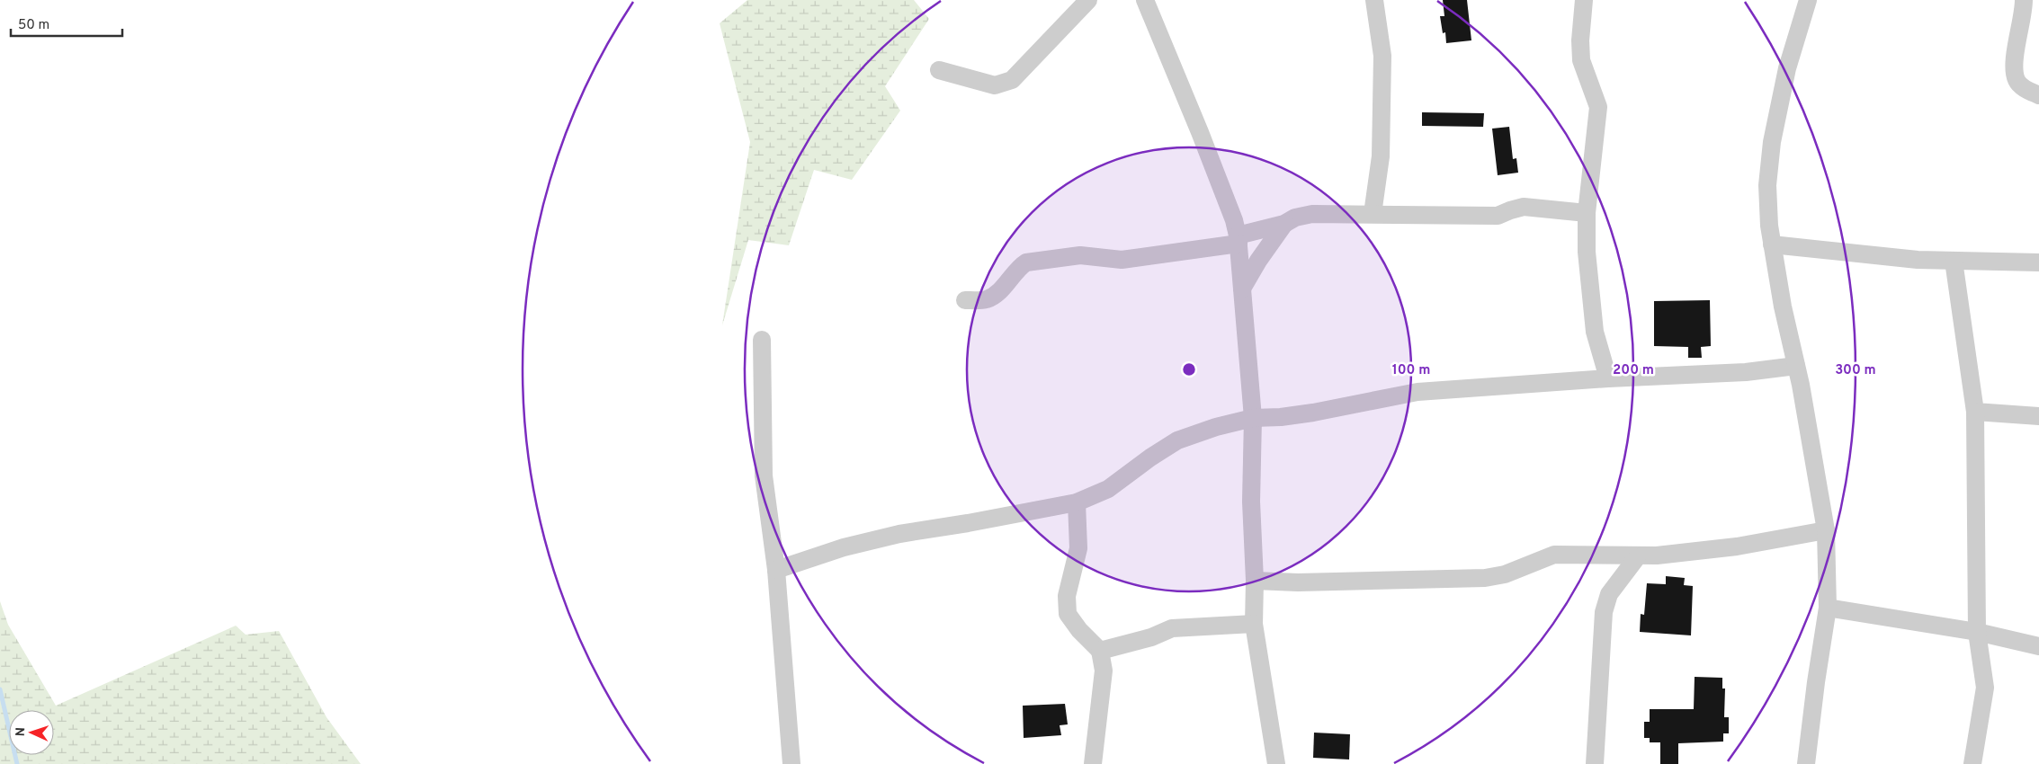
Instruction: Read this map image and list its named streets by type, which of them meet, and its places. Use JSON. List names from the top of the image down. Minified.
{"scale_bar":"50 m","north":"left","rings":["100 m","200 m","300 m"]}
